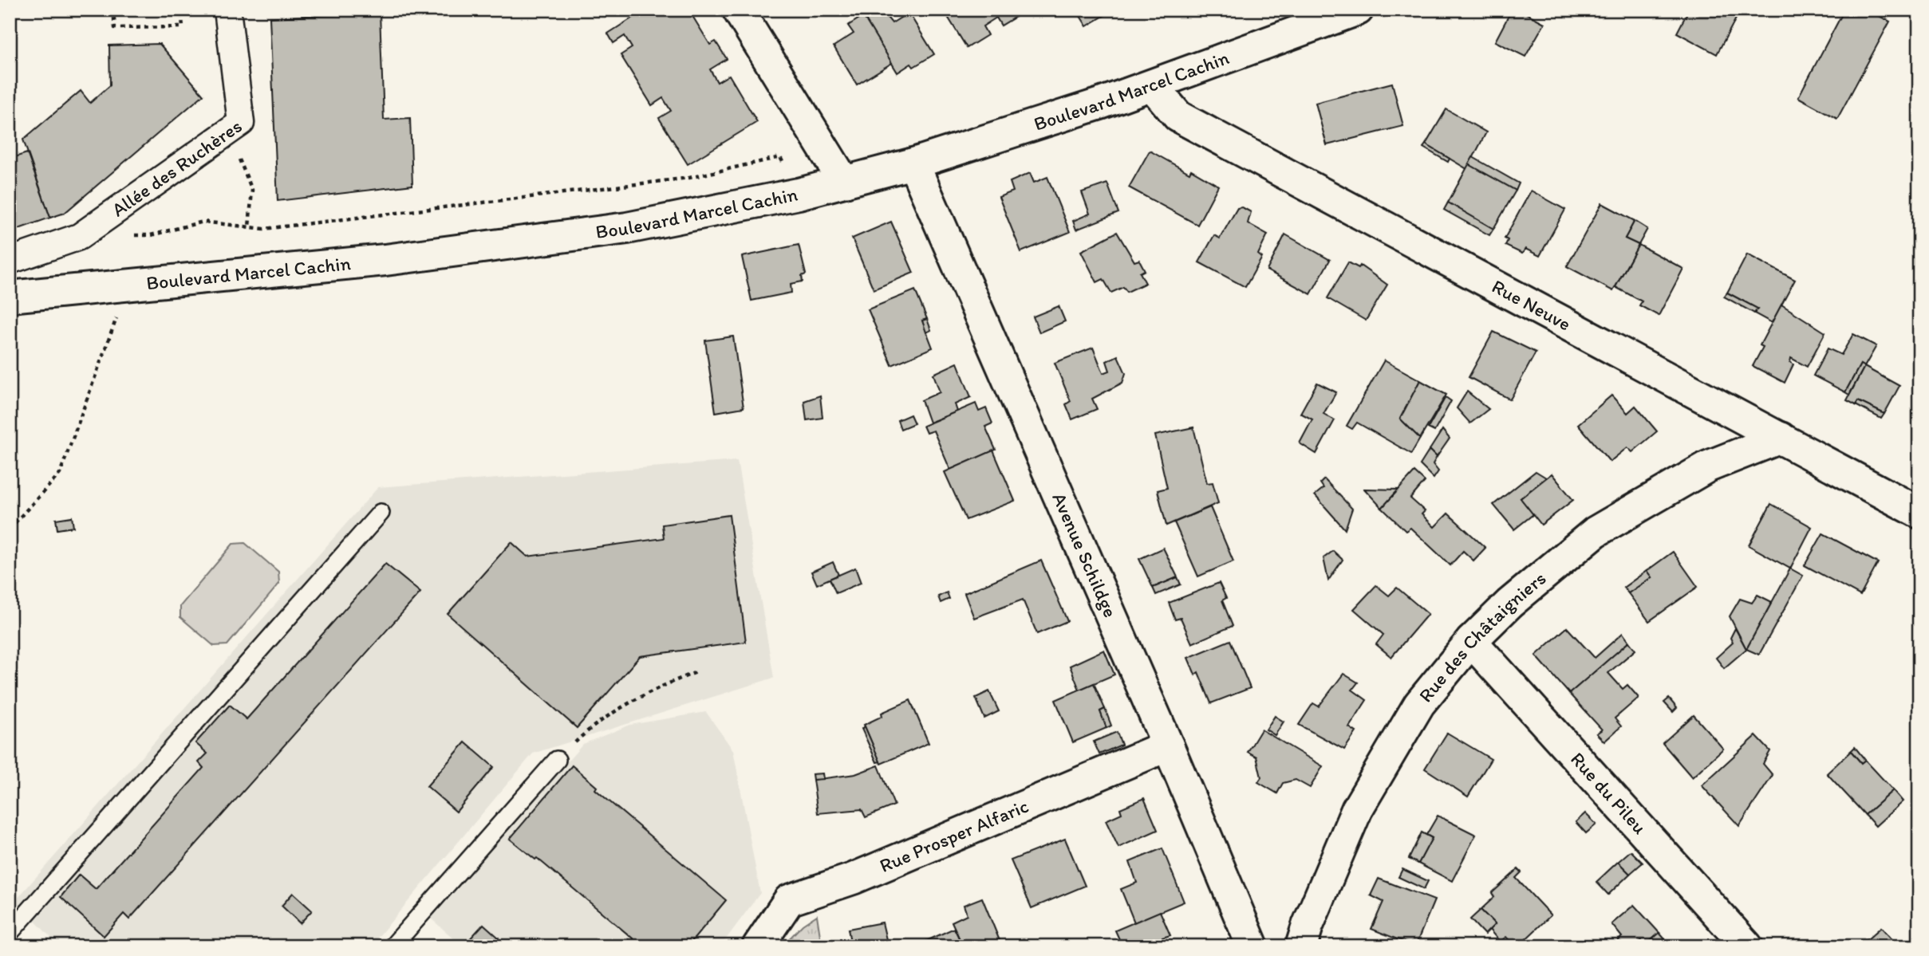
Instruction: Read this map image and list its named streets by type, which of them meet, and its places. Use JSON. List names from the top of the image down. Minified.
{"streets":{"street":["Boulevard Marcel Cachin","Allée des Ruchères","Rue Neuve","Avenue Schildge","Rue des Châtaigniers","Rue du Pileu","Rue Prosper Alfaric"]},"crossings":[["Boulevard Marcel Cachin","Rue Neuve"],["Boulevard Marcel Cachin","Avenue Schildge"],["Rue Neuve","Rue des Châtaigniers"],["Avenue Schildge","Rue Prosper Alfaric"],["Rue des Châtaigniers","Rue du Pileu"]]}
